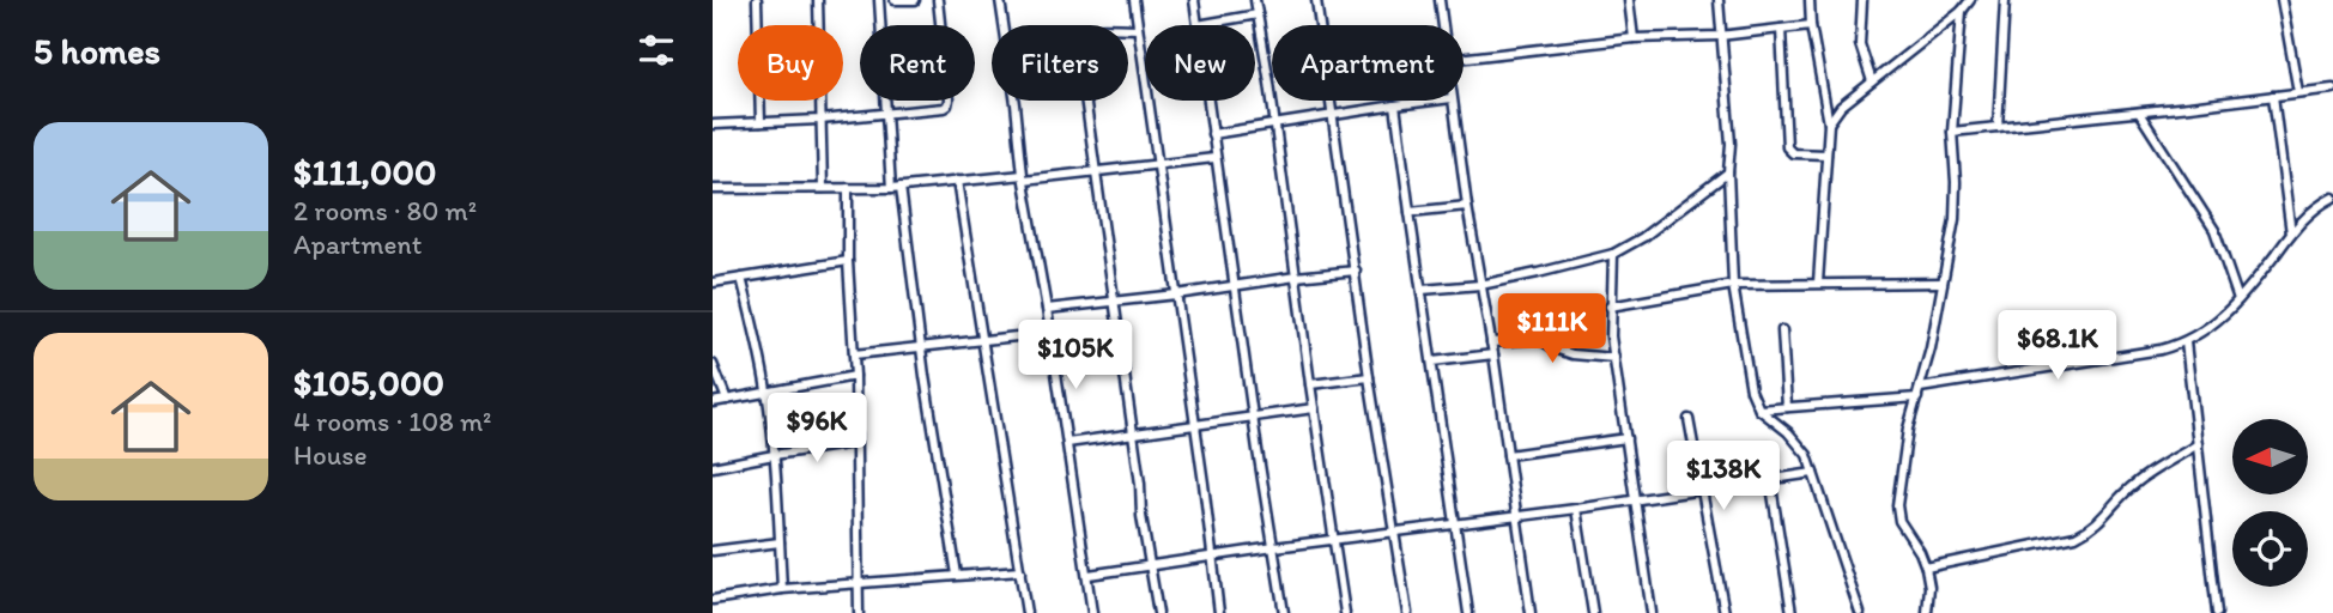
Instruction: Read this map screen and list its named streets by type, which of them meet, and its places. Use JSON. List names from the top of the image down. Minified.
{"north":"left","page":{"heading":"5 homes","chip":["Buy","Rent","Filters","New","Apartment"],"list":[{"name":"$111,000","note":"2 rooms · 80 m² · Apartment"},{"name":"$105,000","note":"4 rooms · 108 m² · House"}],"price":["$111K","$68.1K","$105K","$96K","$138K"]}}
